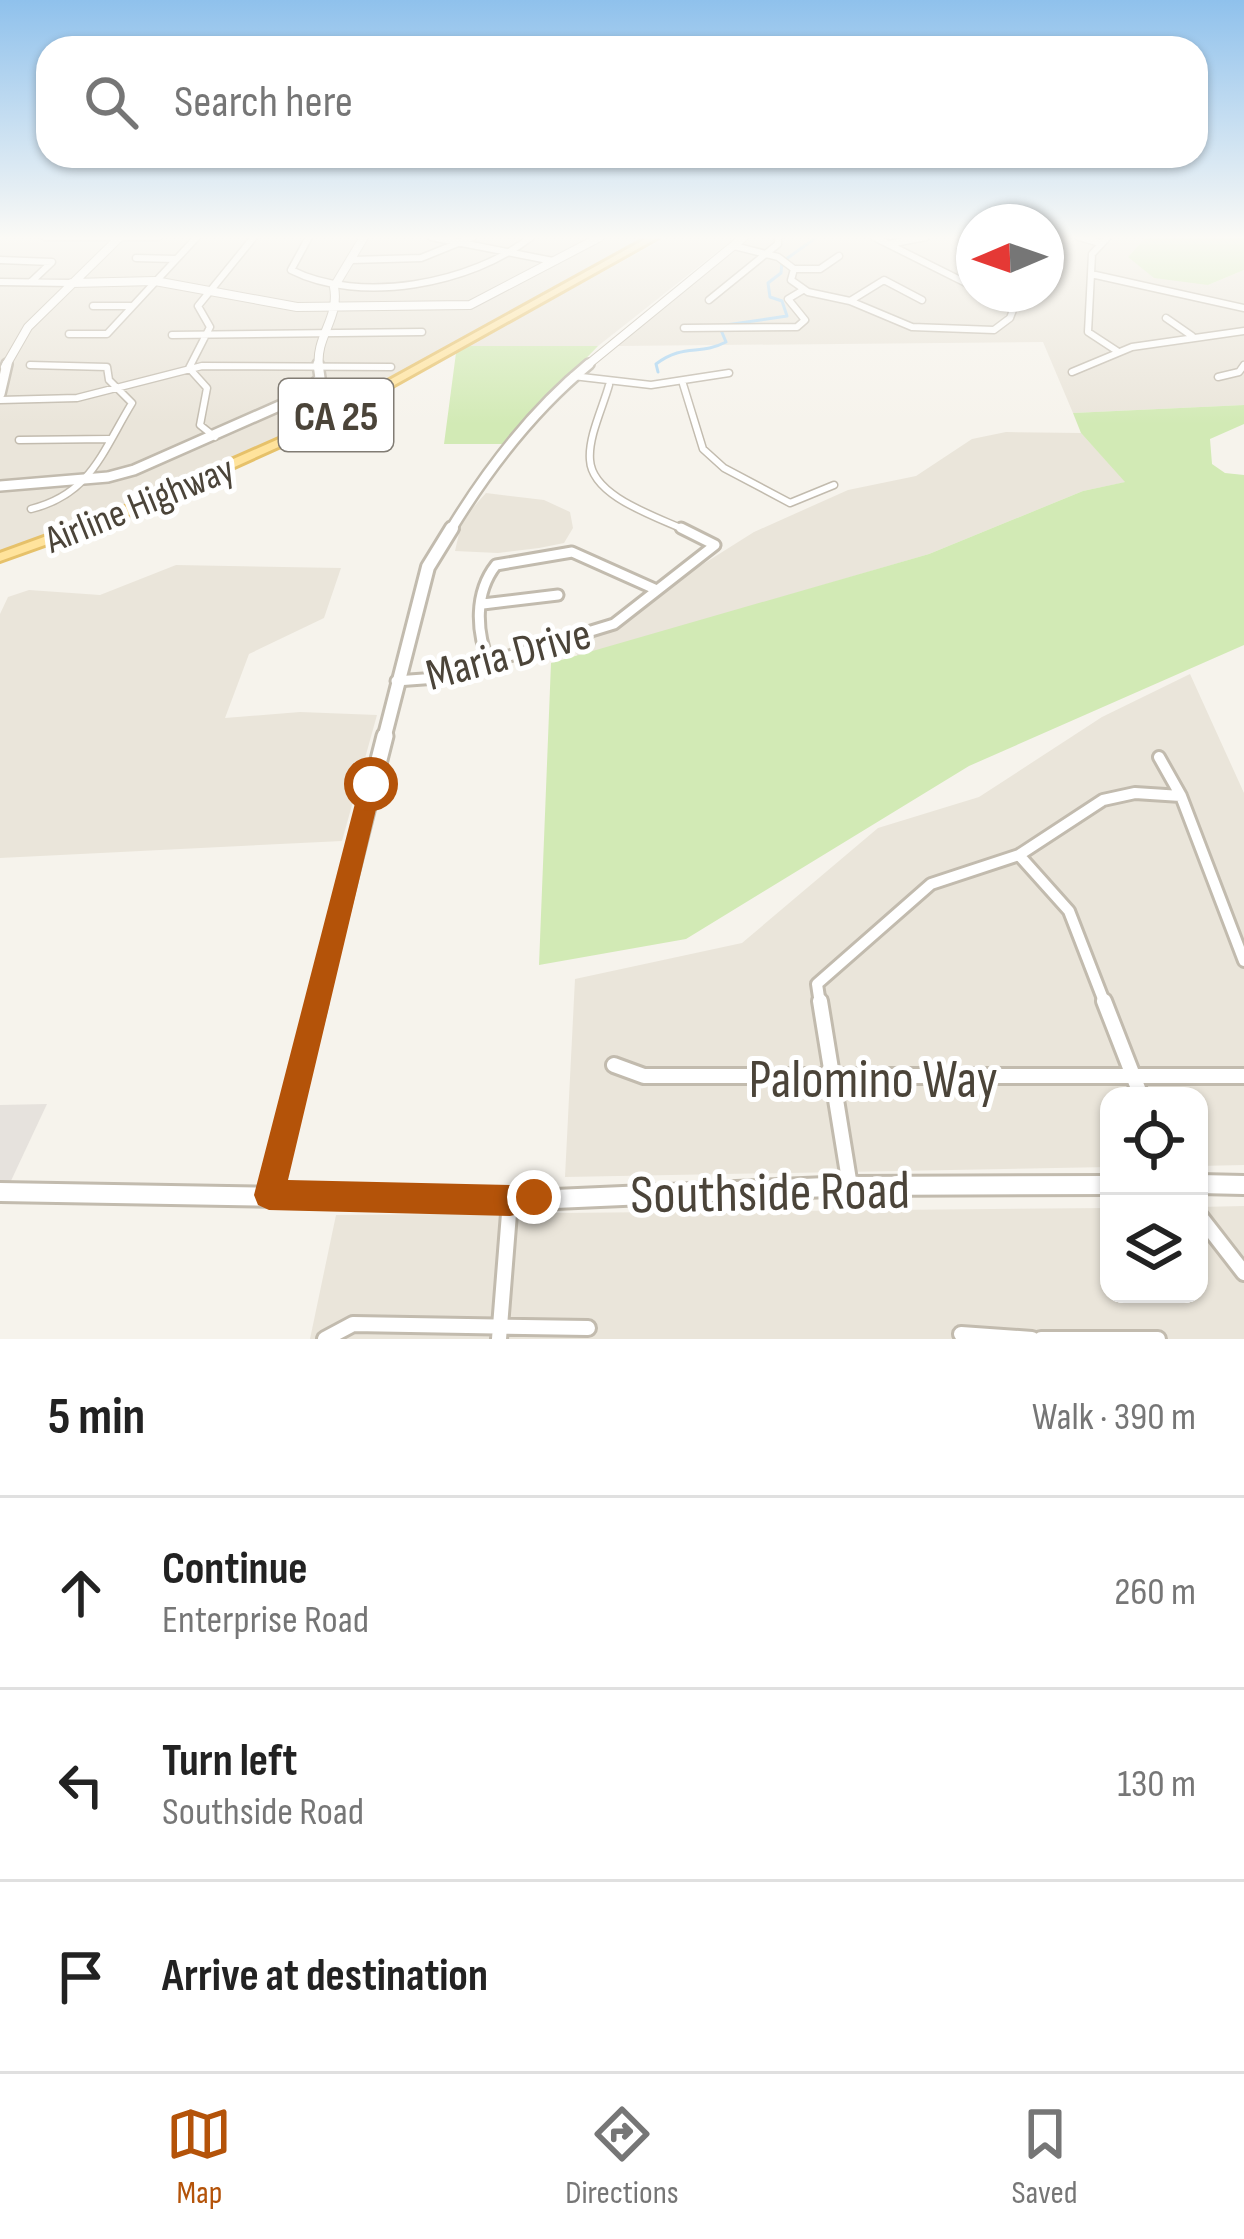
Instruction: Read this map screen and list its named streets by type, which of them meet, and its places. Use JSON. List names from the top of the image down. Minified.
{"streets":{"main road":["CA 25","Airline Highway"],"street":["Maria Drive","Palomino Way","Southside Road"]},"north":"left","page":{"search":"Search here","heading":["5 min","Walk · 390 m"],"list":[["Continue","Enterprise Road","260 m"],["Turn left","Southside Road","130 m"],"Arrive at destination"],"nav":["Map","Directions","Saved"]}}
